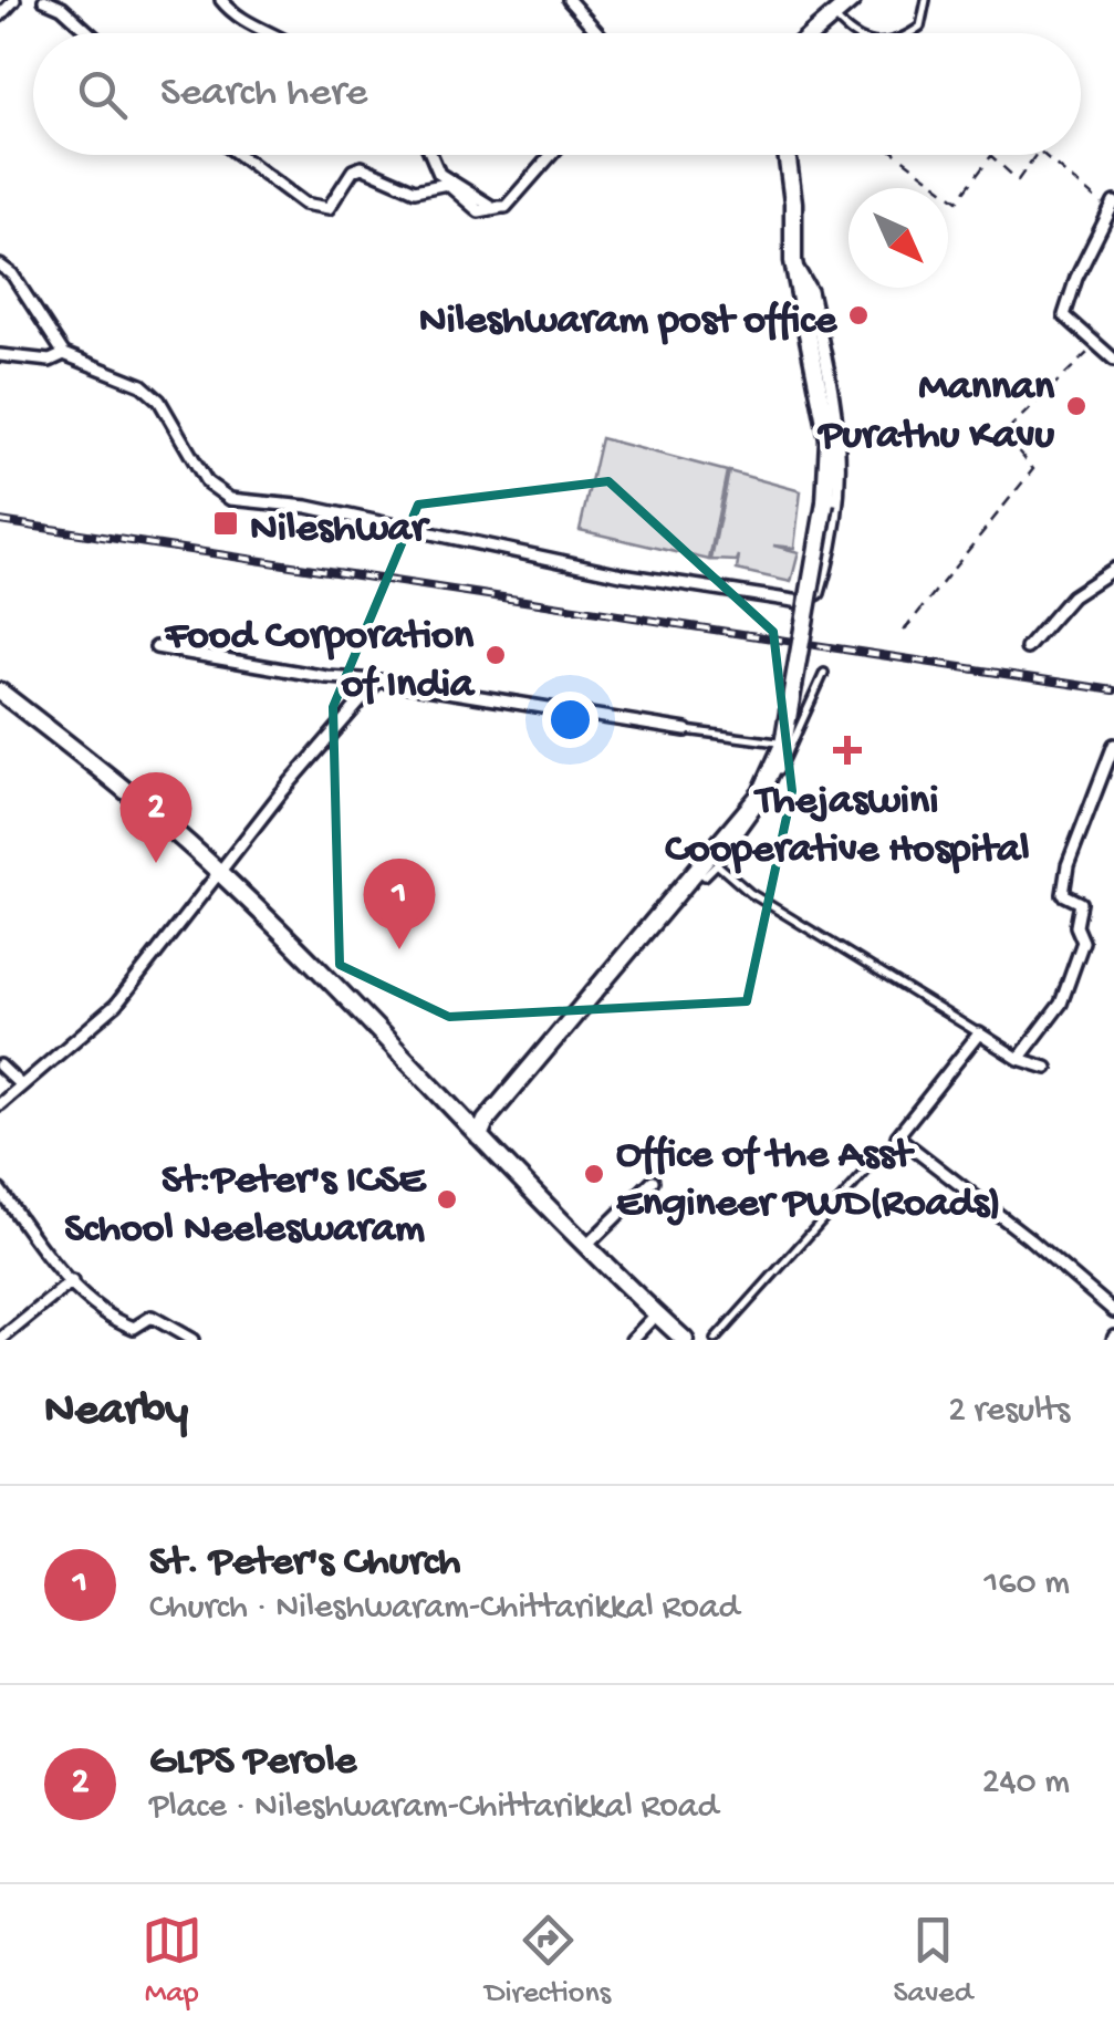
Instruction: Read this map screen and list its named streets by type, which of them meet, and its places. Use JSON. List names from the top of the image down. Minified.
{"places":{"other":["Nileshwaram post office","Mannan Purathu Kavu","Food Corporation of India","Office of the Asst Engineer PWD(Roads)","St:Peter's ICSE School Neeleswaram"],"transit":["Nileshwar"],"health":["Thejaswini Cooperative Hospital"]},"north":"bottom right","page":{"search":"Search here","pins":["2","1"],"heading":["Nearby","2 results"],"list":[{"mark":"1","name":"St. Peter's Church","note":"Church · Nileshwaram-Chittarikkal Road","value":"160 m"},{"mark":"2","name":"GLPS Perole","note":"Place · Nileshwaram-Chittarikkal Road","value":"240 m"}],"nav":["Map","Directions","Saved"]}}
